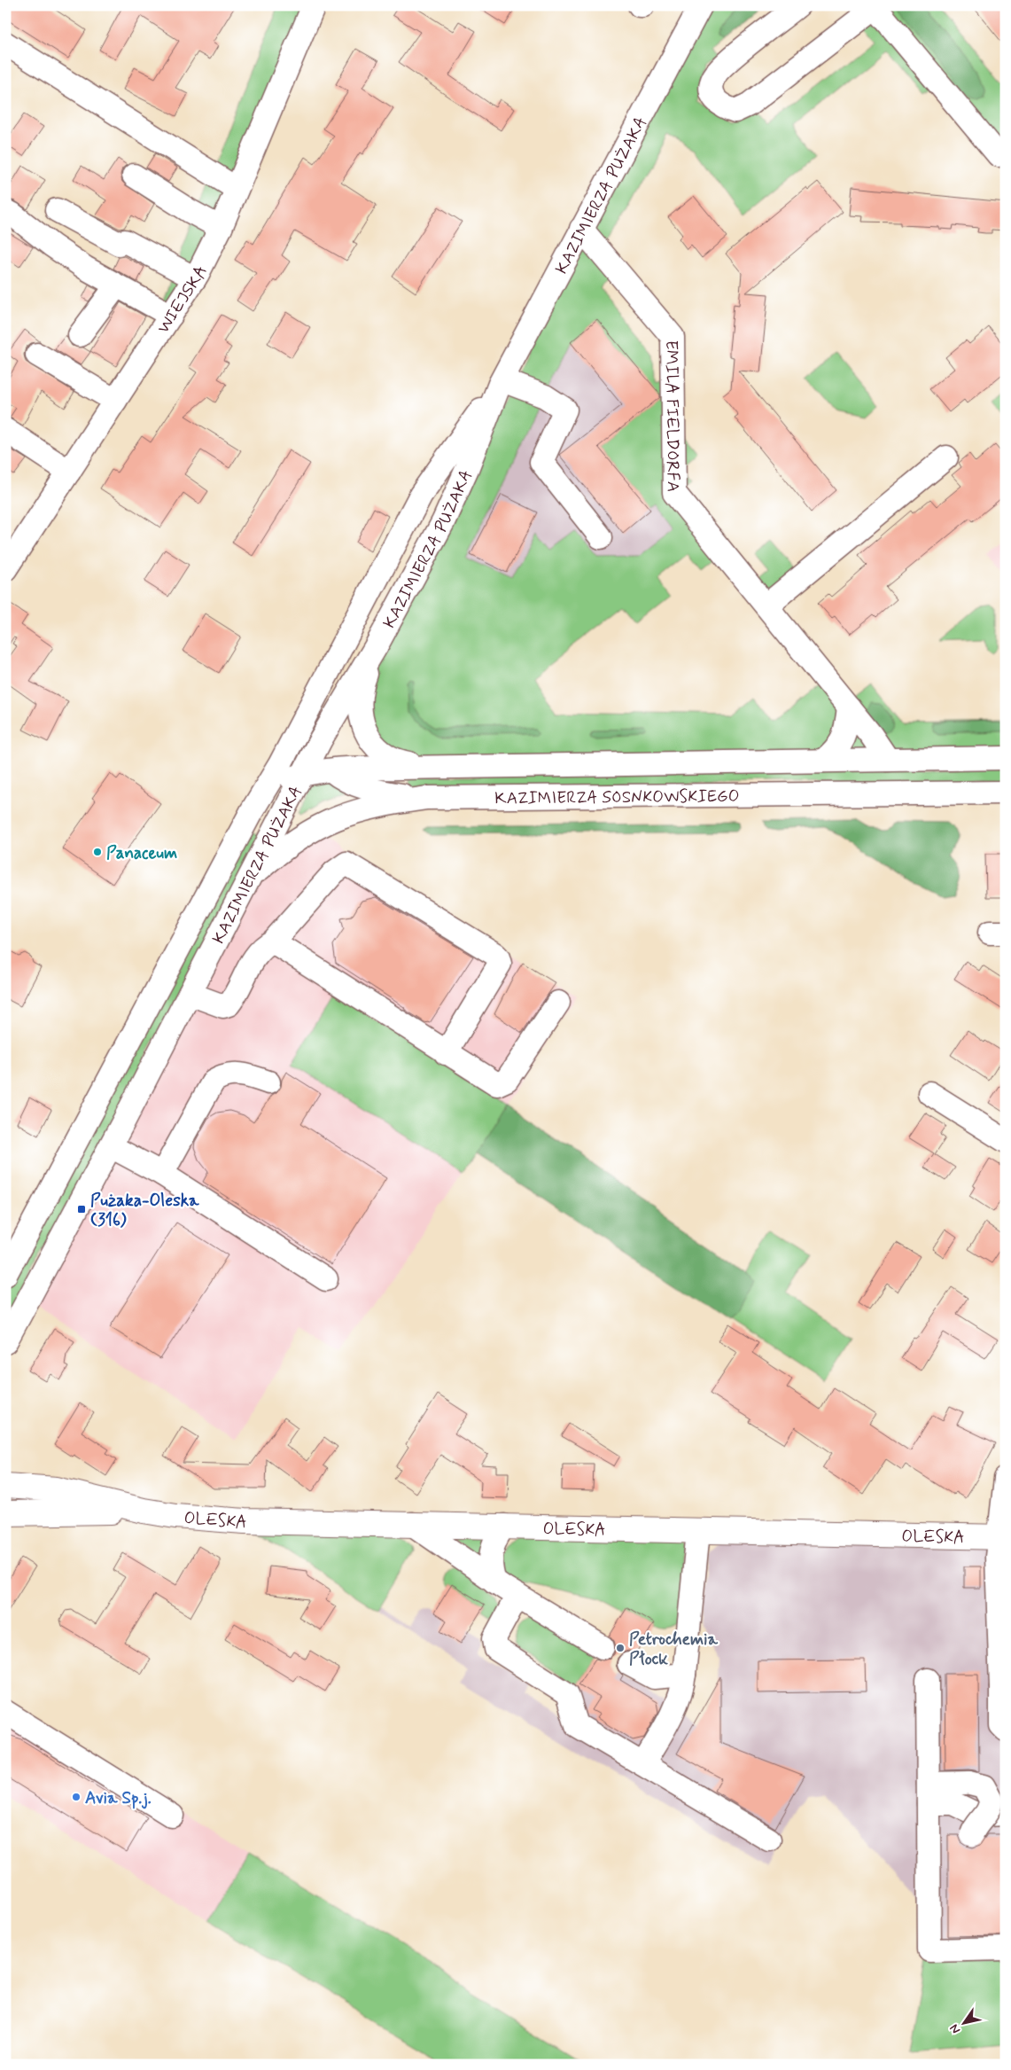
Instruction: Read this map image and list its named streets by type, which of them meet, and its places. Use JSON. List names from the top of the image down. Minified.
{"streets":{"main road":["OLESKA"],"street":["KAZIMIERZA PUŻAKA","WIEJSKA","EMILA FIELDORFA","KAZIMIERZA SOSNKOWSKIEGO"]},"crossings":[["KAZIMIERZA PUŻAKA","EMILA FIELDORFA"],["KAZIMIERZA PUŻAKA","KAZIMIERZA SOSNKOWSKIEGO"],["EMILA FIELDORFA","KAZIMIERZA SOSNKOWSKIEGO"]],"places":{"other":["Panaceum","Petrochemia Płock","Avia Sp.j."],"transit":["Pużaka-Oleska (316)"]},"north":"bottom left"}
